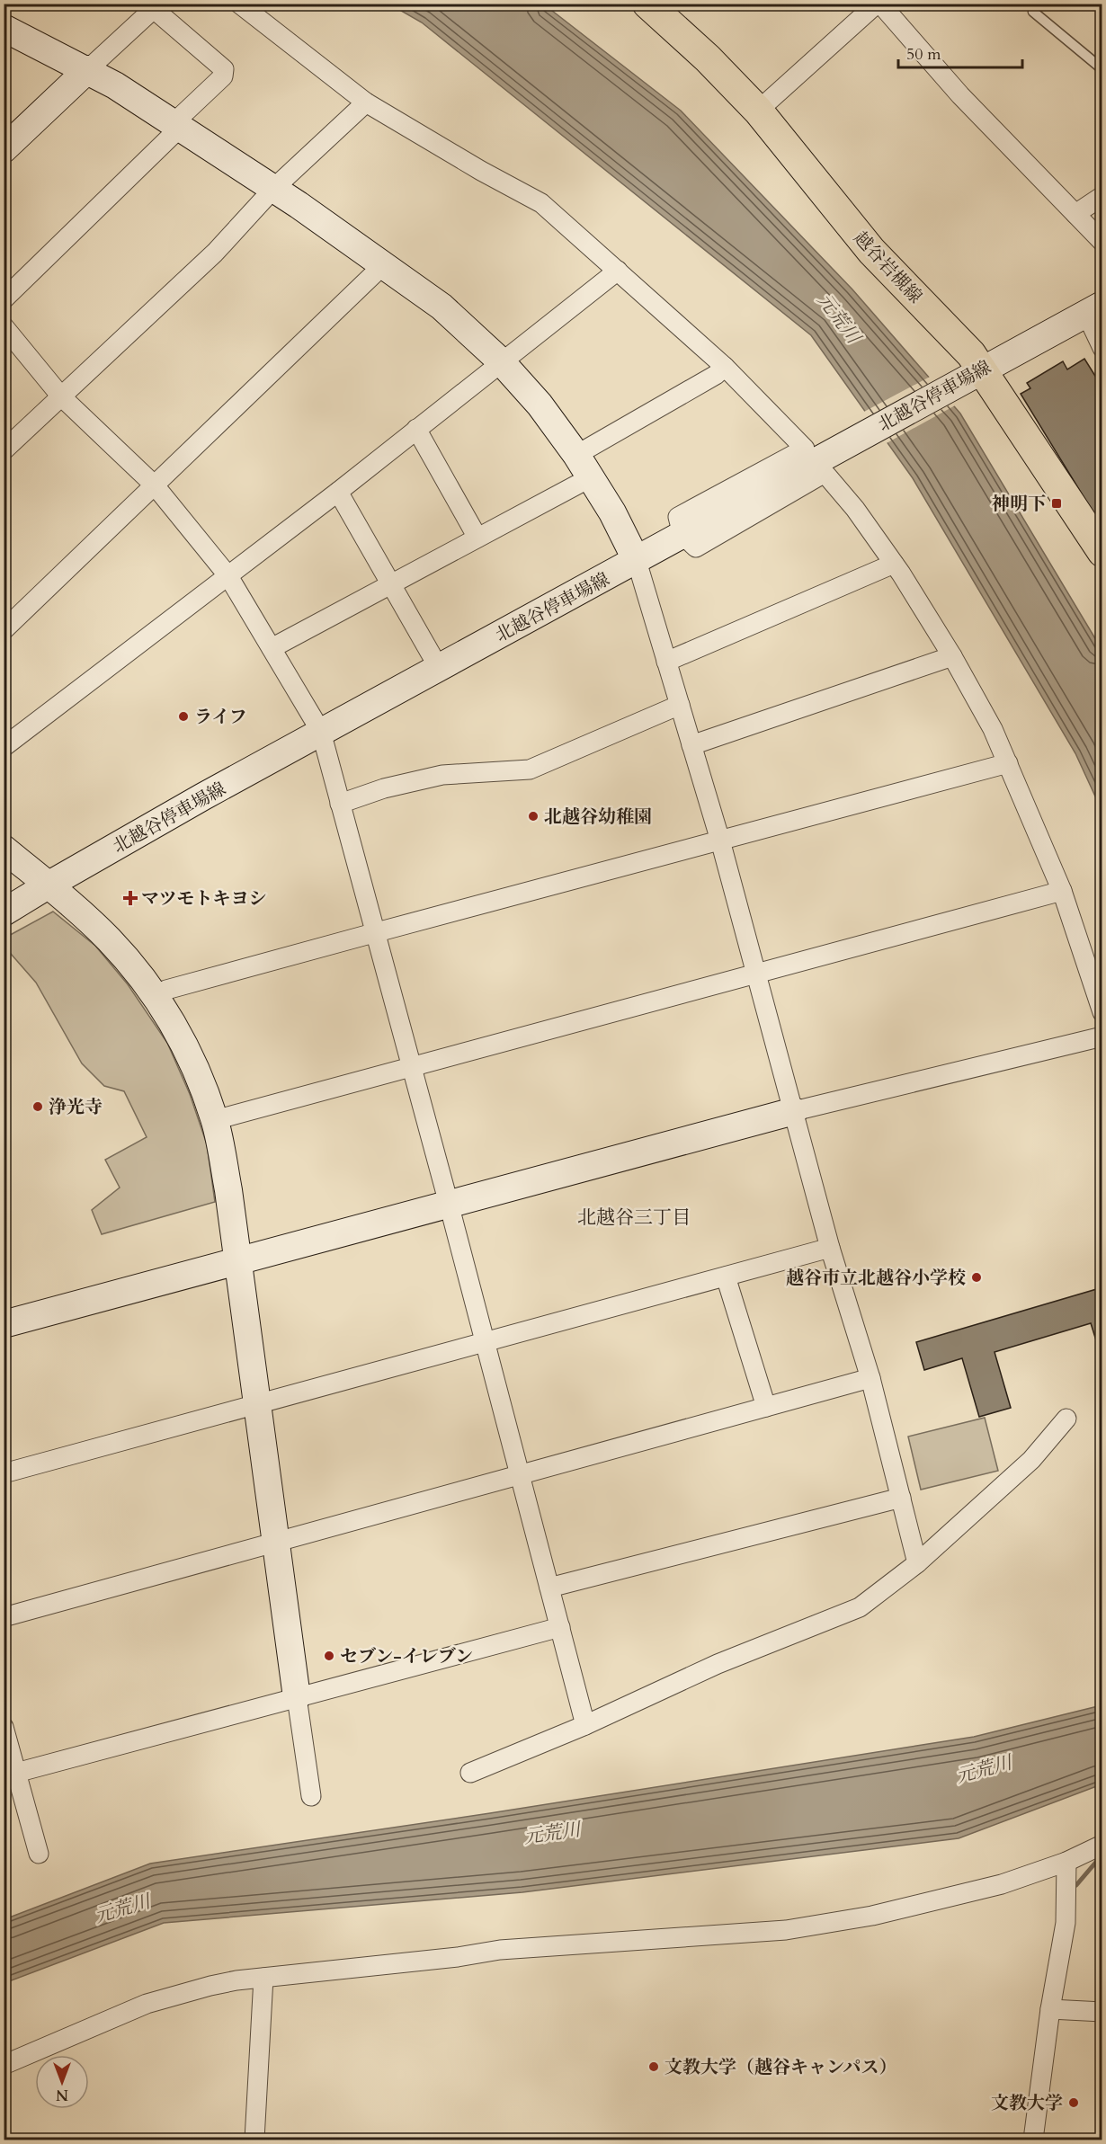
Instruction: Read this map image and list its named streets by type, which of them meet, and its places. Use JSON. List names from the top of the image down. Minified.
{"streets":{"main road":["越谷岩槻線"],"street":["北越谷停車場線"]},"crossings":[["越谷岩槻線","北越谷停車場線"]],"districts":["北越谷三丁目"],"water":["元荒川"],"places":{"transit":["神明下"],"other":["ライフ","北越谷幼稚園","浄光寺","越谷市立北越谷小学校","セブン-イレブン","文教大学（越谷キャンパス）","文教大学"],"health":["マツモトキヨシ"]},"scale_bar":"50 m","north":"bottom"}
